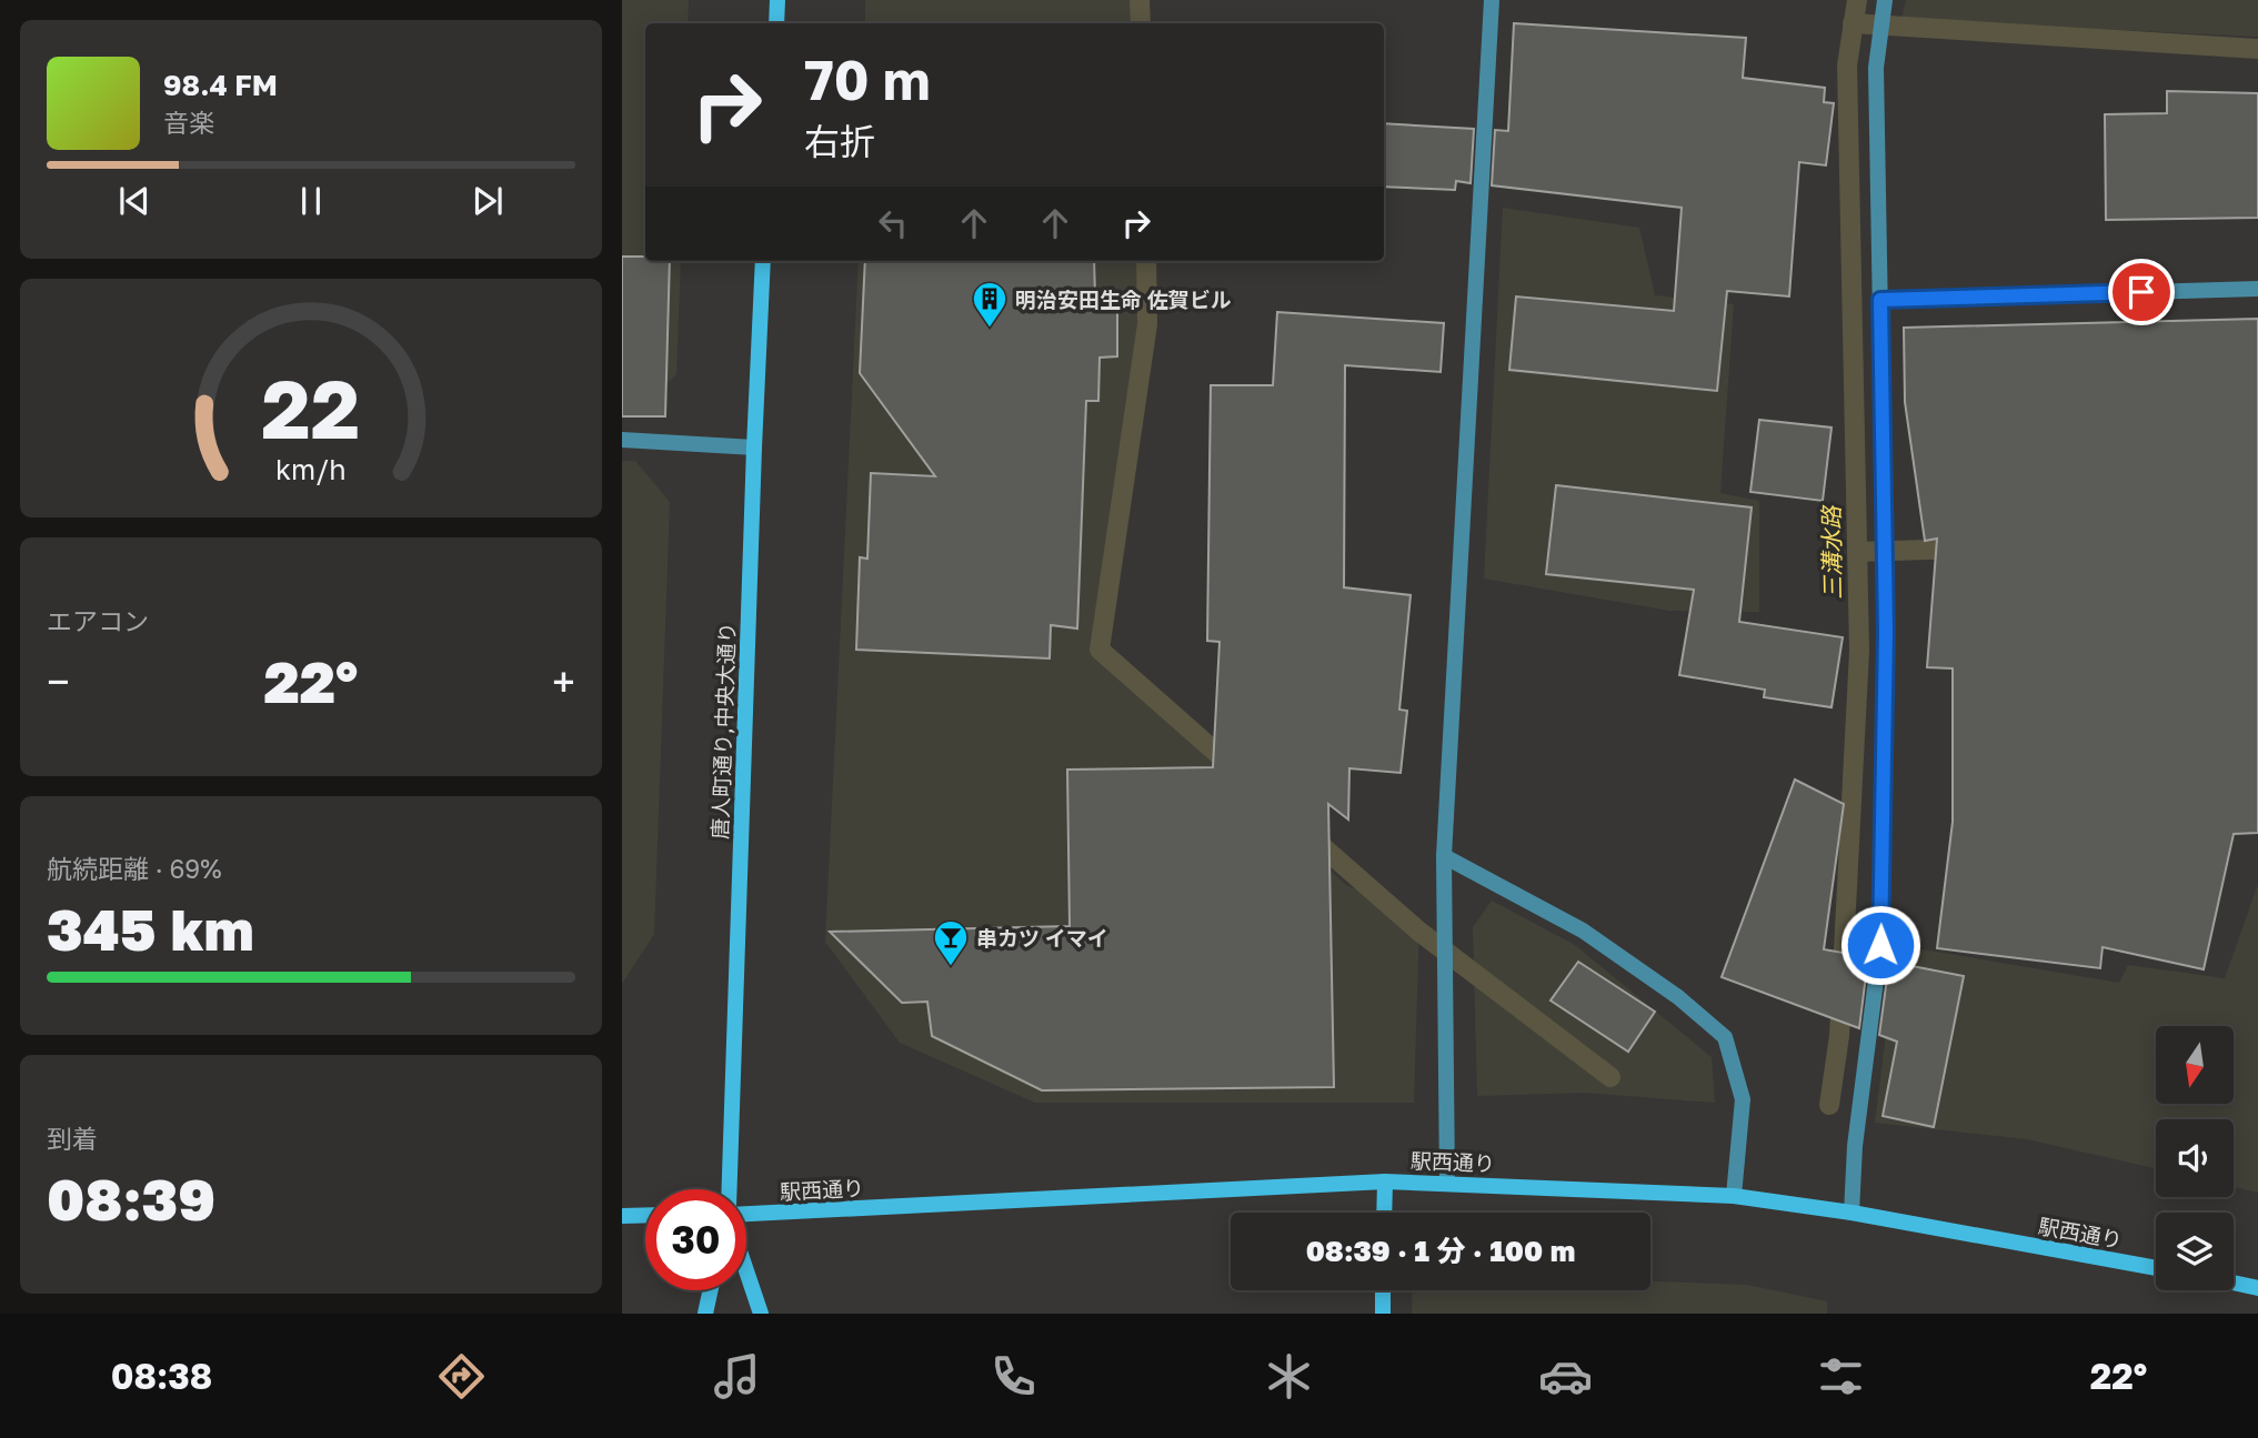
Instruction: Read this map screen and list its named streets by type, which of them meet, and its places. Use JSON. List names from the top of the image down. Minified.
{"streets":{"main road":["唐人町通り,中央大通り","駅西通り"]},"water":["三溝水路"],"places":{"building":["明治安田生命 佐賀ビル"],"bar":["串カツ イマイ"]},"north":"bottom","page":{"turn":["70 m","右折"],"song":["98.4 FM","音楽"],"tile":["エアコン",["航続距離 · 69%","345 km"],["到着","08:39"]],"heat":["−","22°","+"],"limit":"30","trip":"08:39 · 1 分 · 100 m","tabs":["08:38","22°"],"gauge":["22","km/h"]}}
